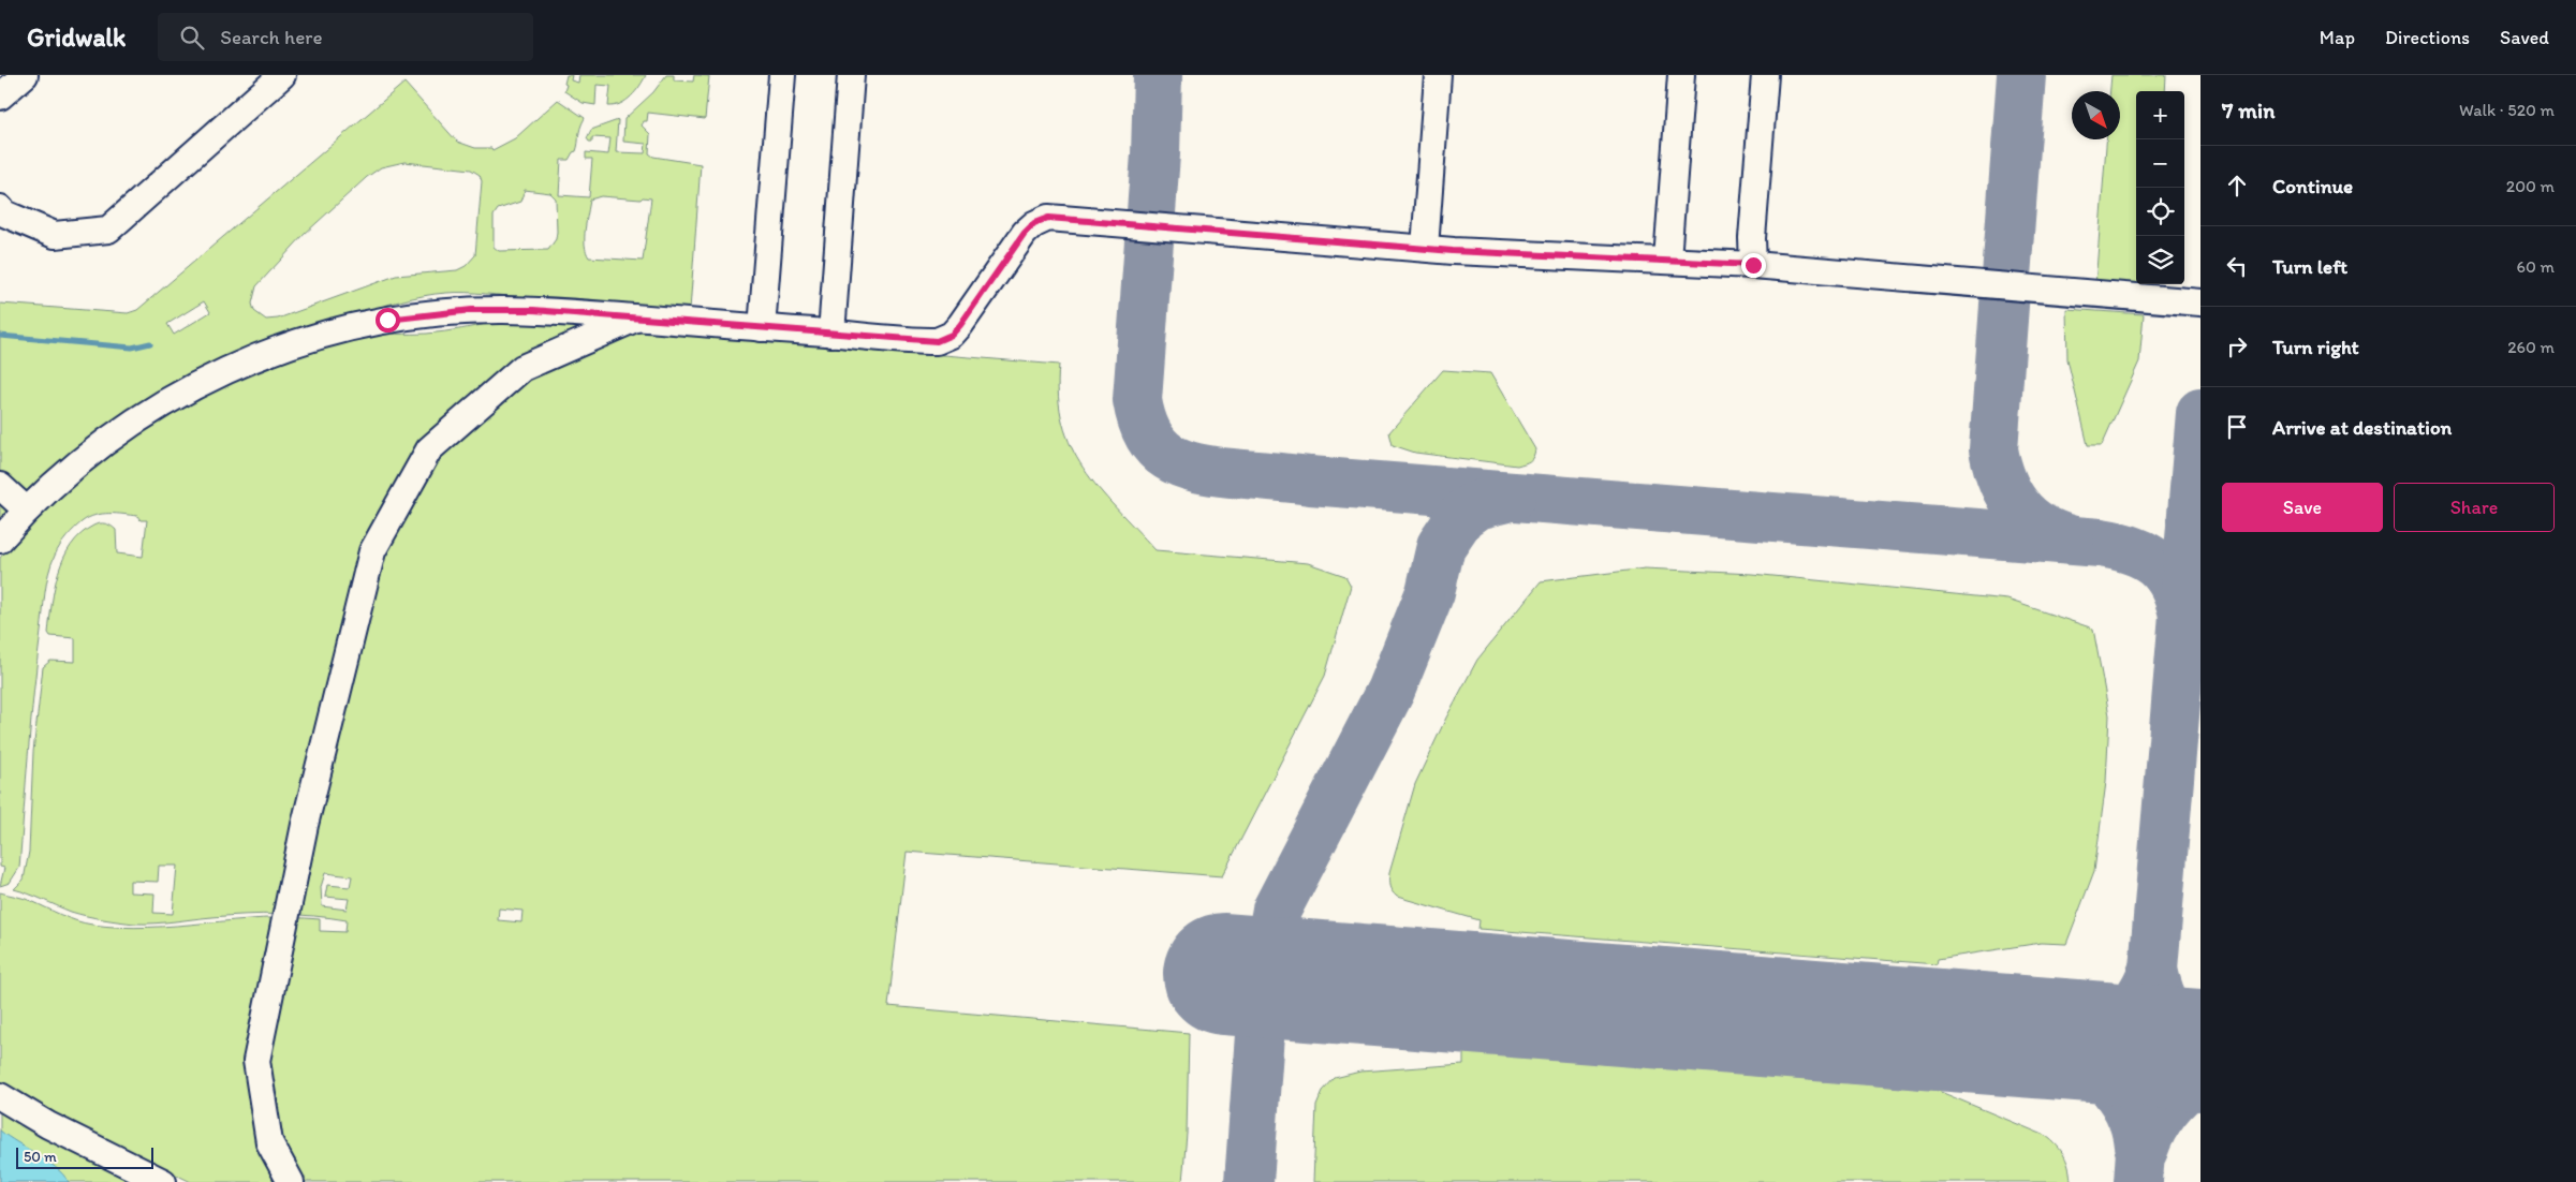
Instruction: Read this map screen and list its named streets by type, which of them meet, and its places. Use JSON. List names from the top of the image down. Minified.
{"scale_bar":"50 m","north":"bottom right","page":{"header":"Gridwalk","search":"Search here","nav":["Map","Directions","Saved"],"heading":["7 min","Walk · 520 m"],"map_buttons":["+","−"],"list":[["Continue","200 m"],["Turn left","60 m"],["Turn right","260 m"],"Arrive at destination"],"buttons":["Save","Share"],"scale":"50 m"}}
